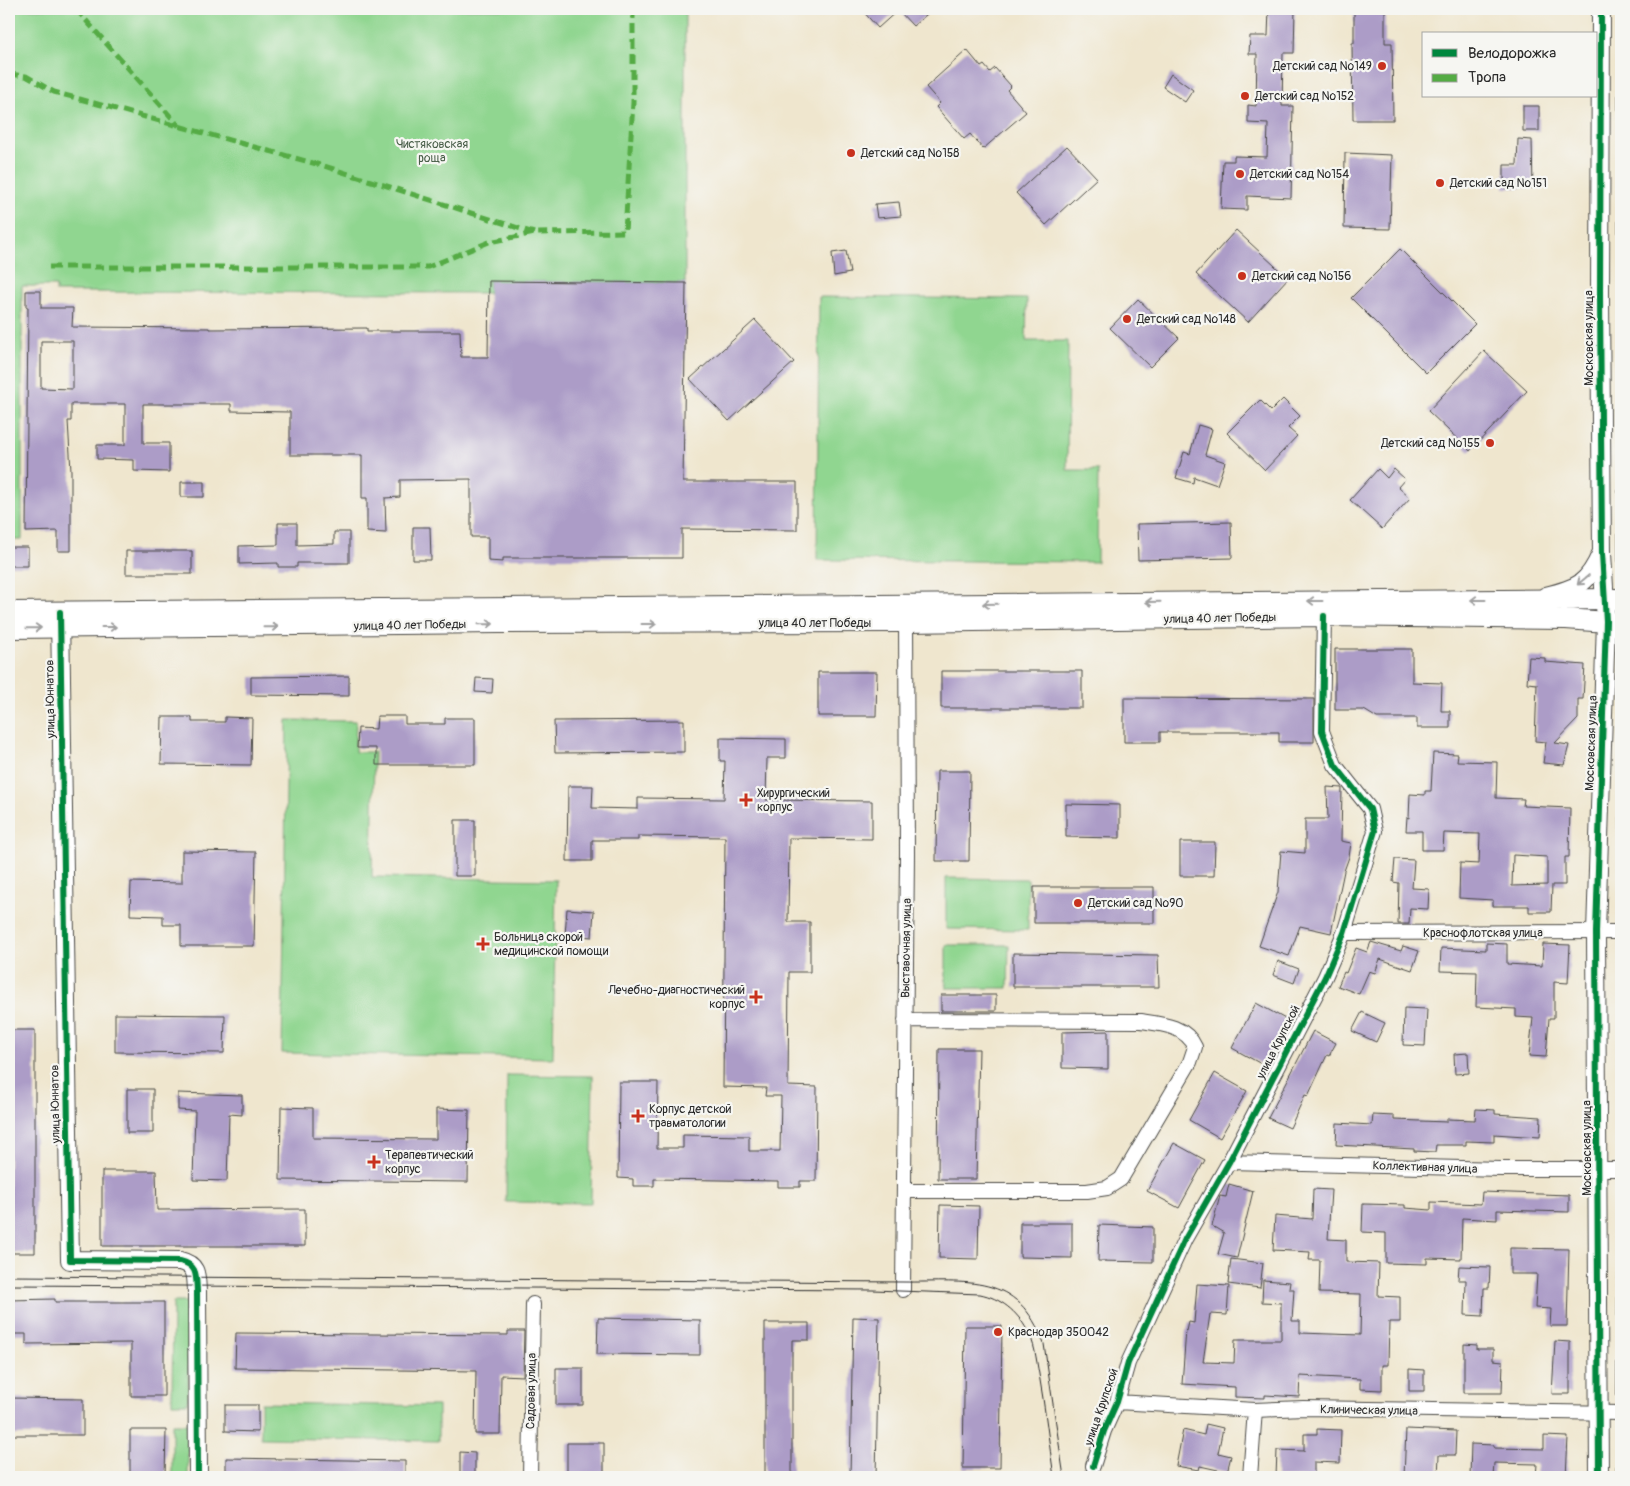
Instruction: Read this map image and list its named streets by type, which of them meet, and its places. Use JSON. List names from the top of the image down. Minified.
{"streets":{"main road":["улица 40 лет Победы"],"street":["Московская улица","улица Юннатов","Краснофлотская улица","Выставочная улица","улица Крупской","Коллективная улица","Садовая улица","Клиническая улица"]},"crossings":[["Московская улица","улица 40 лет Победы"],["Московская улица","Краснофлотская улица"],["Московская улица","Коллективная улица"],["Московская улица","Клиническая улица"],["улица 40 лет Победы","улица Юннатов"],["улица 40 лет Победы","Выставочная улица"],["улица 40 лет Победы","улица Крупской"],["Краснофлотская улица","улица Крупской"],["улица Крупской","Коллективная улица"],["улица Крупской","Клиническая улица"]],"parks":["Чистяковская роща"],"places":{"other":["Детский сад №149","Детский сад №152","Детский сад №158","Детский сад №154","Детский сад №151","Детский сад №156","Детский сад №148","Детский сад №155","Детский сад №90","Краснодар 350042"],"health":["Хирургический корпус","Больница скорой медицинской помощи","Лечебно-диагностический корпус","Корпус детской травматологии","Терапевтический корпус"]},"legend":["Велодорожка","Тропа"]}
